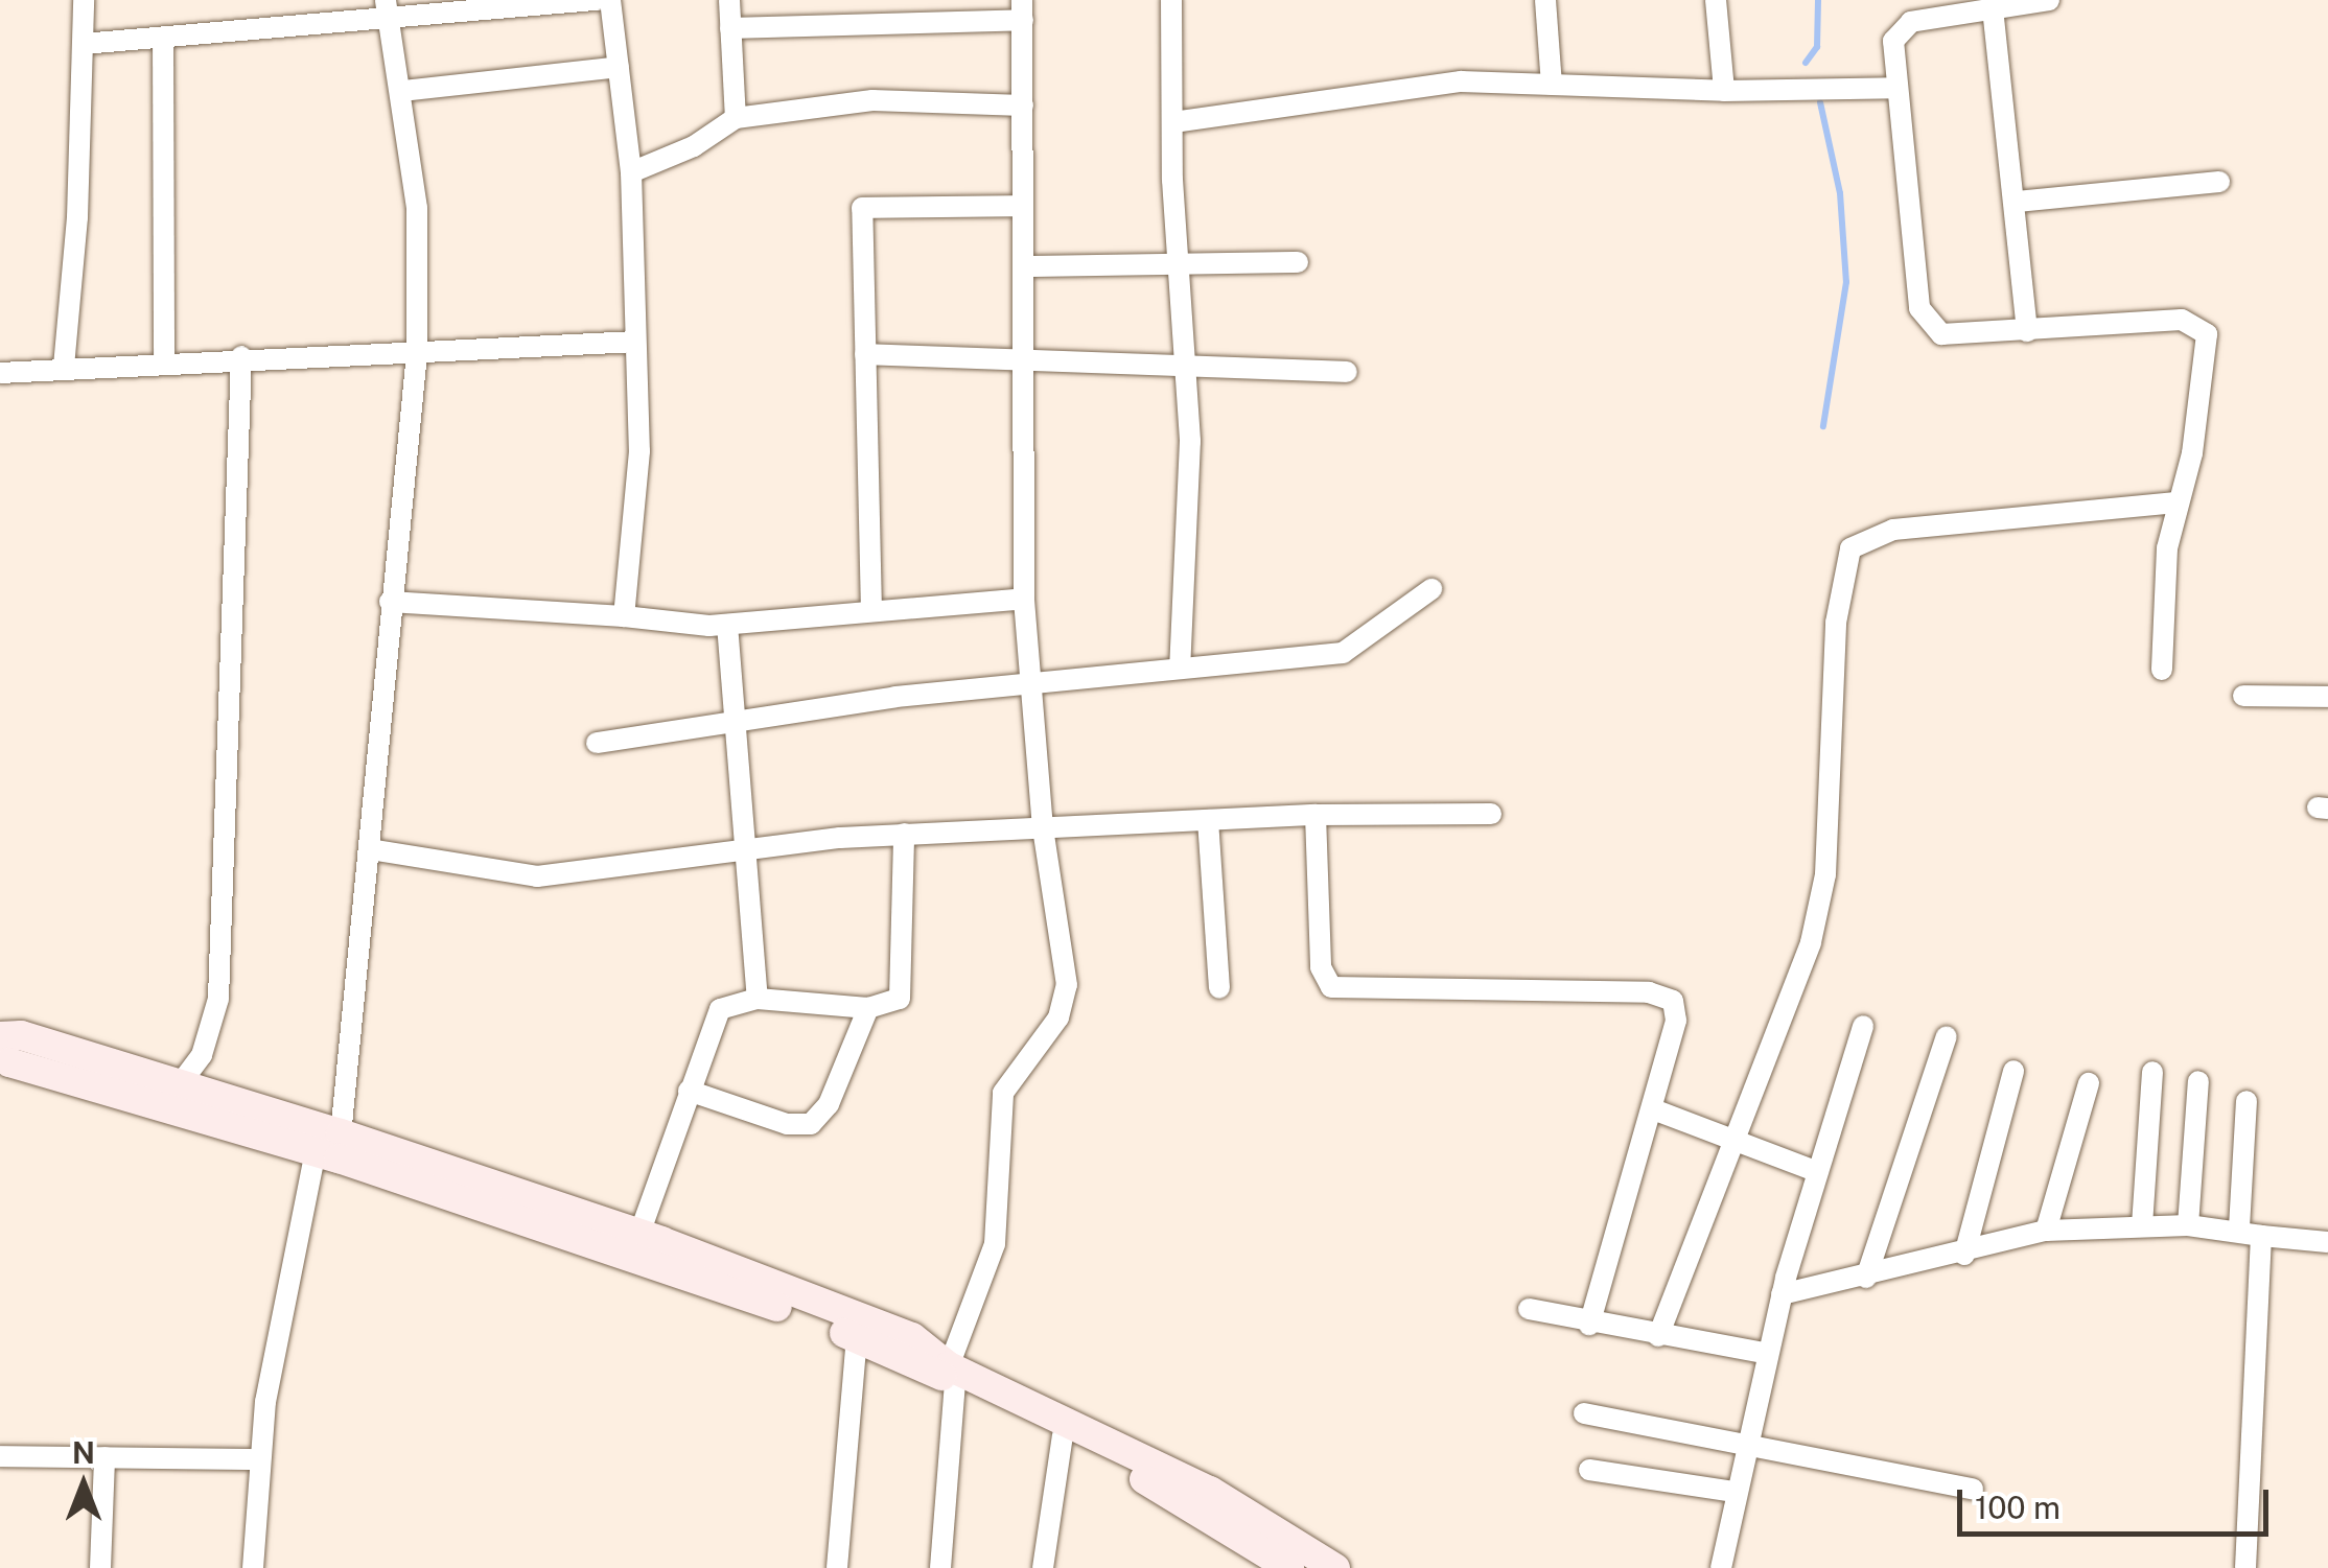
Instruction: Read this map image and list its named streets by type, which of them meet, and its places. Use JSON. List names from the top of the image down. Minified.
{"scale_bar":"100 m","north":"top"}
